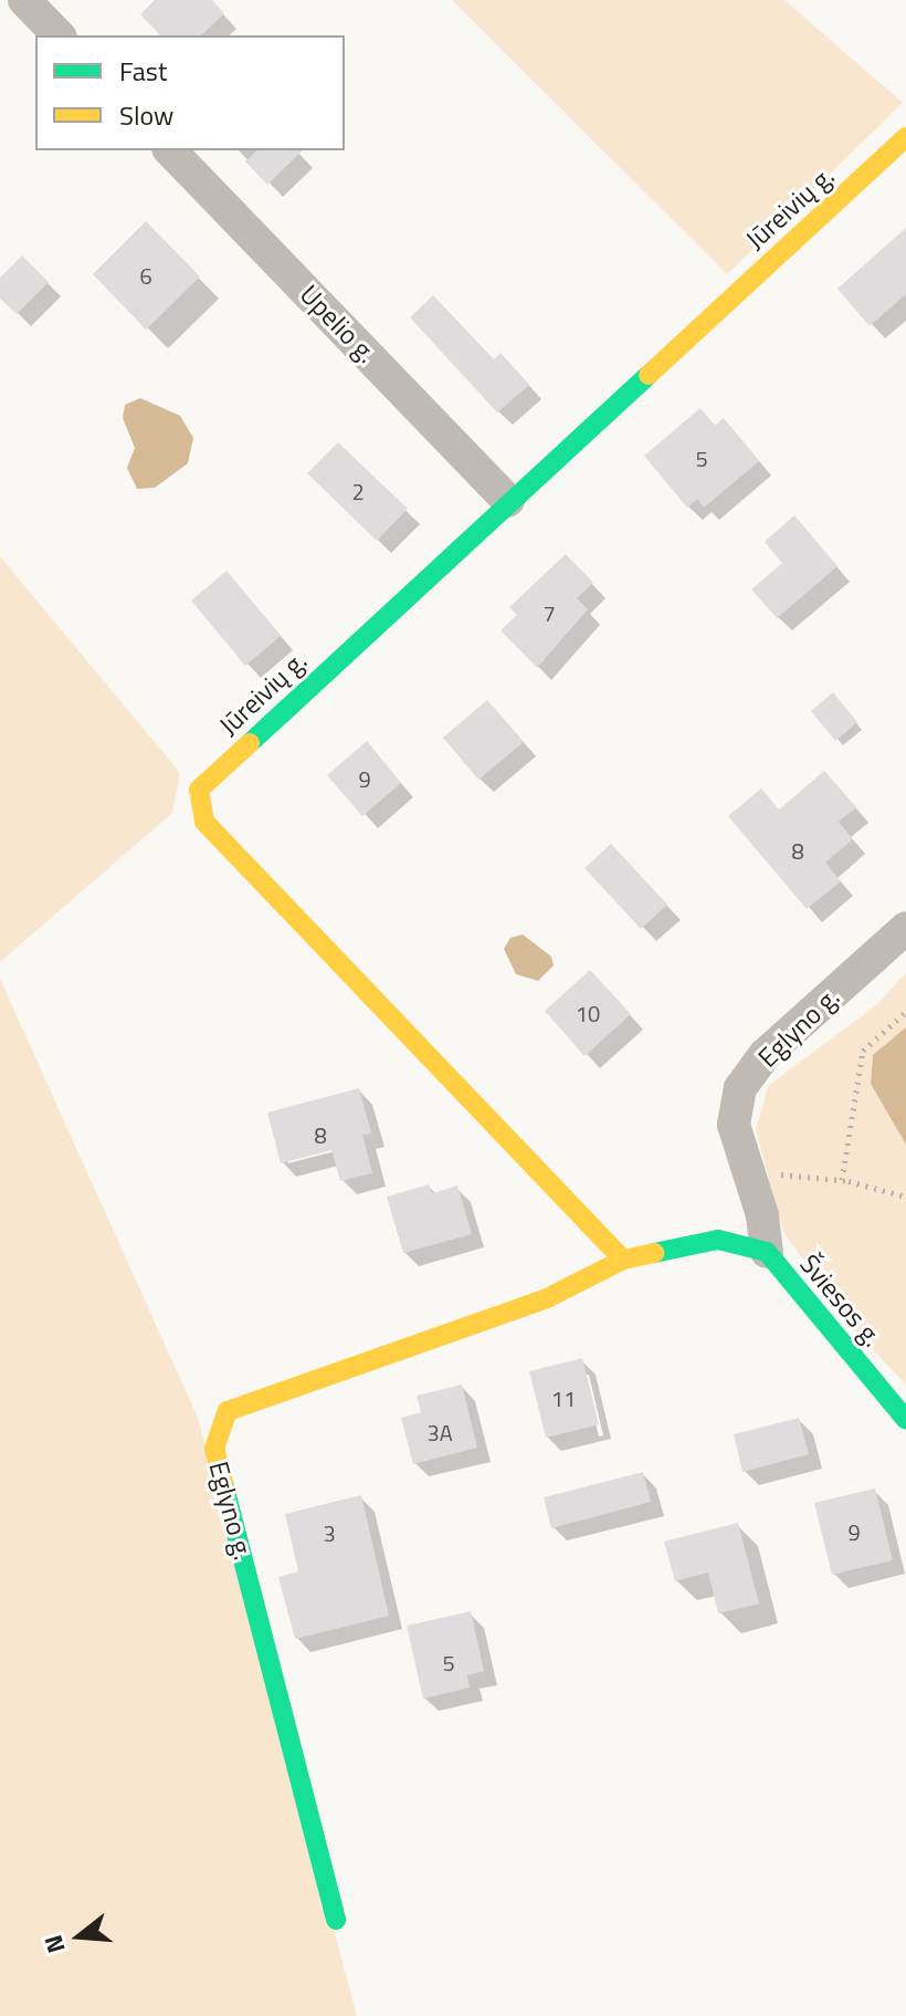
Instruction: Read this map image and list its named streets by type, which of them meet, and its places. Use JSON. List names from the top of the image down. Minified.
{"streets":{"street":["Jūreivių g.","Upelio g.","Eglyno g.","Šviesos g."]},"crossings":[["Jūreivių g.","Upelio g."],["Jūreivių g.","Eglyno g."],["Jūreivių g.","Šviesos g."],["Eglyno g.","Šviesos g."]],"house_numbers":["6","5","2","7","9","8","10","8","11","3A","9","3","5"],"legend":["Fast","Slow"],"north":"left"}
